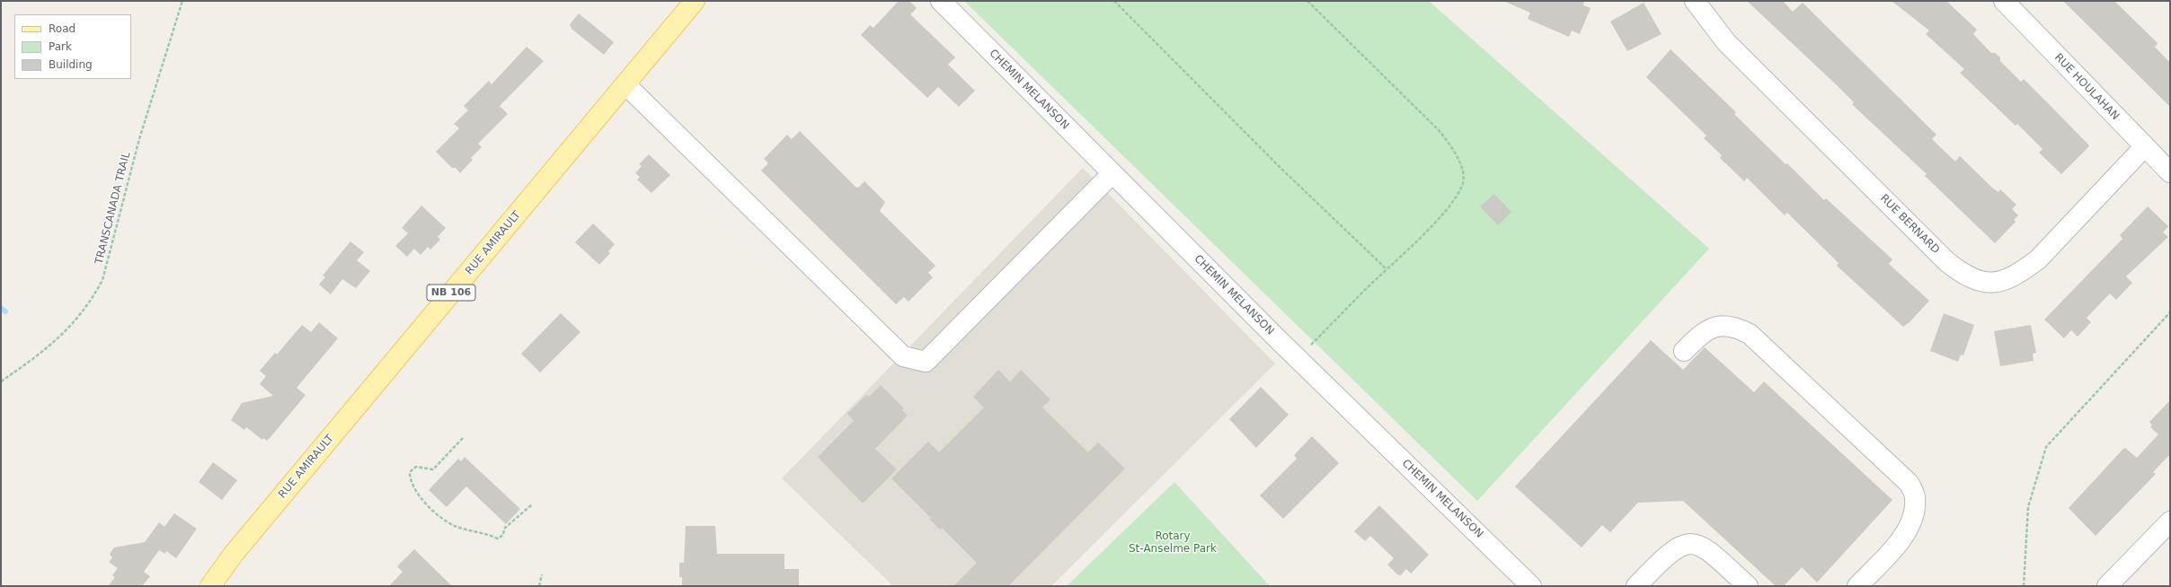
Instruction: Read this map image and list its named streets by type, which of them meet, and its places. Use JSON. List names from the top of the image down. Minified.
{"streets":{"main road":["RUE AMIRAULT","NB 106"],"street":["RUE HOULAHAN","CHEMIN MELANSON","RUE BERNARD"],"path":["TRANSCANADA TRAIL"]},"crossings":[["RUE HOULAHAN","RUE BERNARD"]],"parks":["Rotary St-Anselme Park"],"legend":["Road","Park","Building"]}
